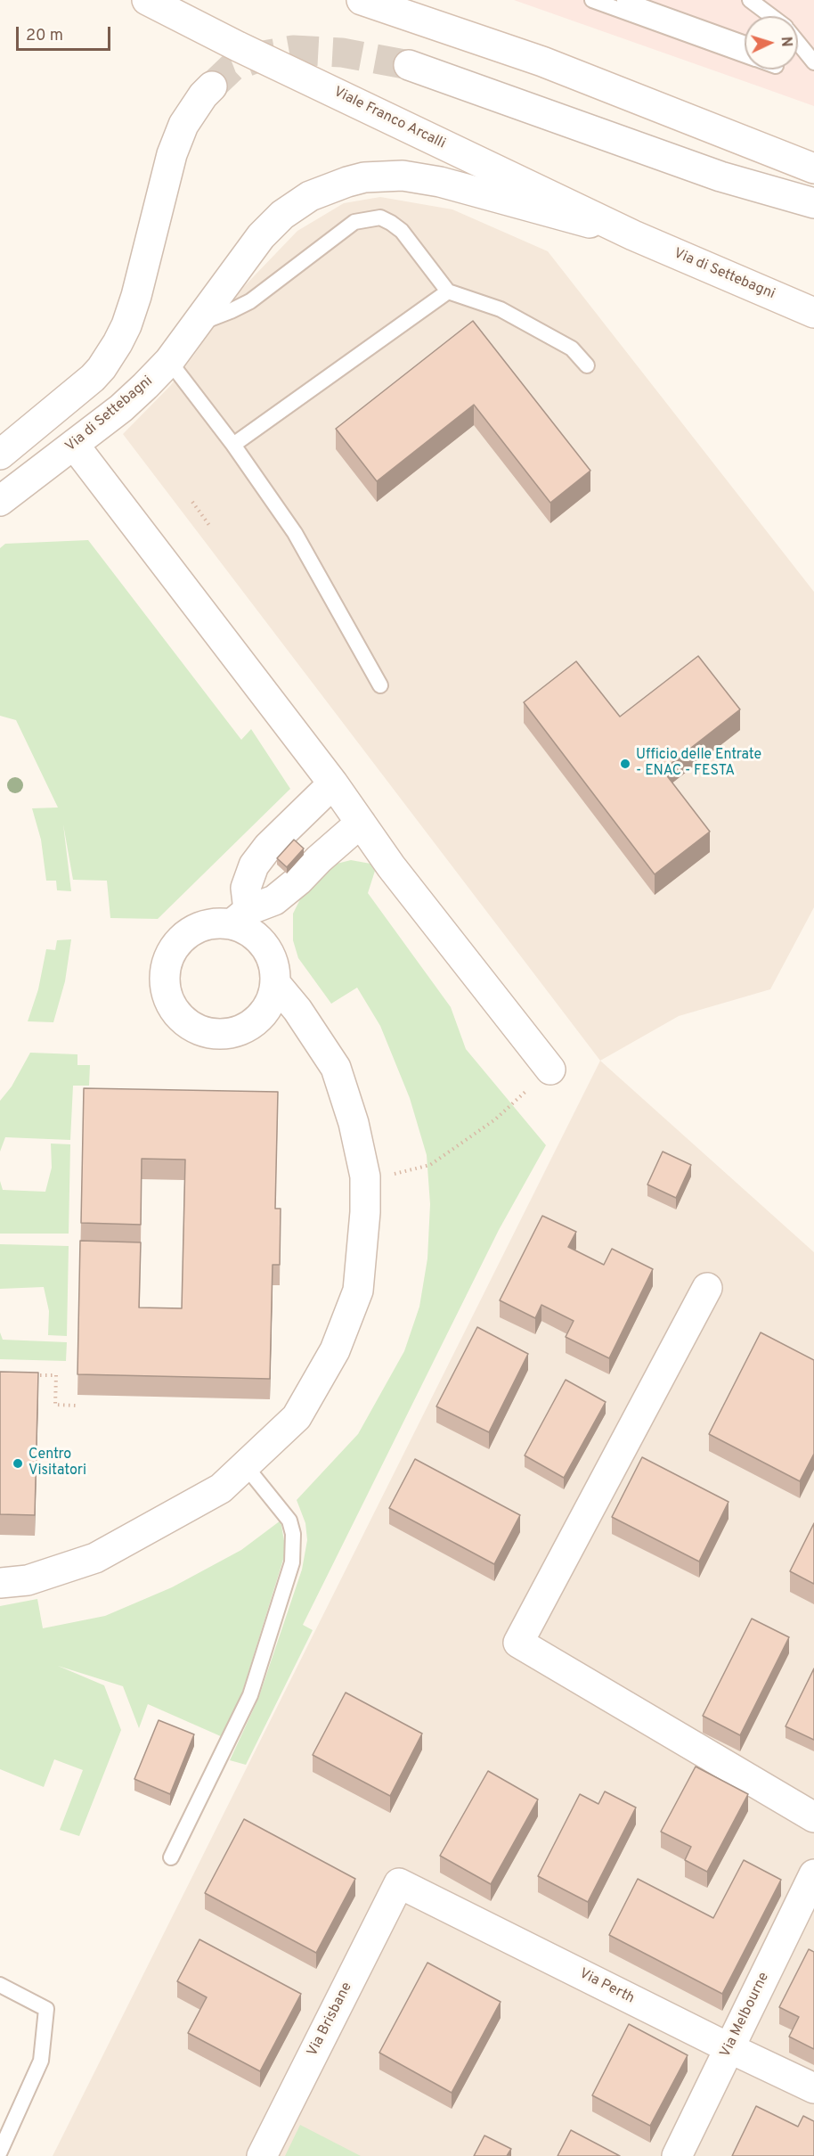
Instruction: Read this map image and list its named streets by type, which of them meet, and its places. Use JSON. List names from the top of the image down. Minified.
{"streets":{"street":["Viale Franco Arcalli","Via di Settebagni","Via Perth","Via Melbourne","Via Brisbane"]},"crossings":[["Viale Franco Arcalli","Via di Settebagni"],["Via Perth","Via Melbourne"],["Via Perth","Via Brisbane"]],"places":["Ufficio delle Entrate - ENAC - FESTA","Centro Visitatori"],"scale_bar":"20 m","north":"right"}
